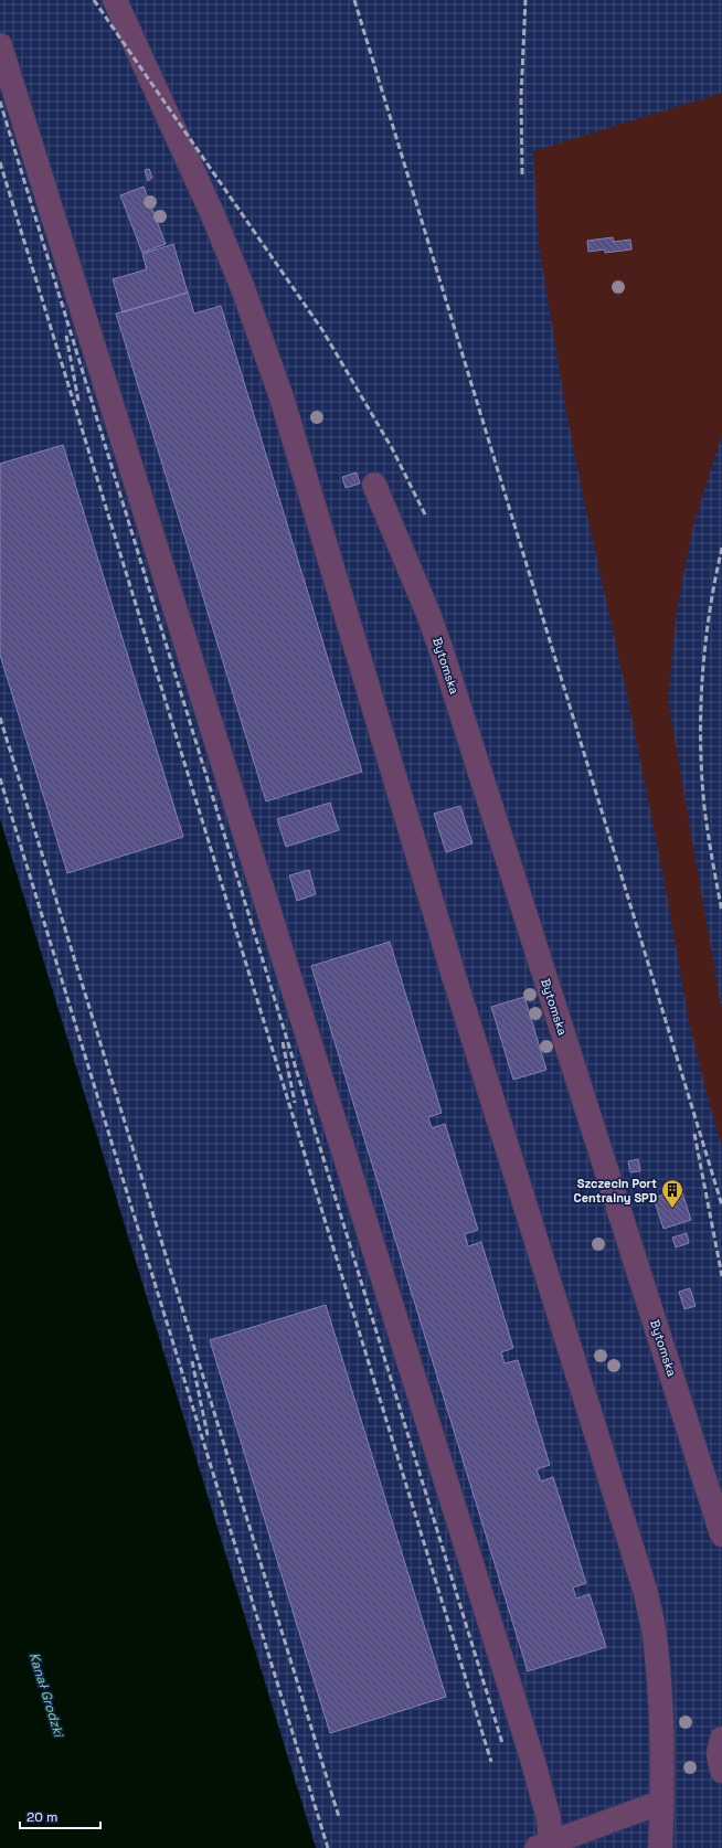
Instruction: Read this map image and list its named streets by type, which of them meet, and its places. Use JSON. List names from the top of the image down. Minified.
{"streets":{"lane":["Bytomska"]},"water":["Kanał Grodzki"],"places":{"building":["Szczecin Port Centralny SPD"]},"scale_bar":"20 m"}
